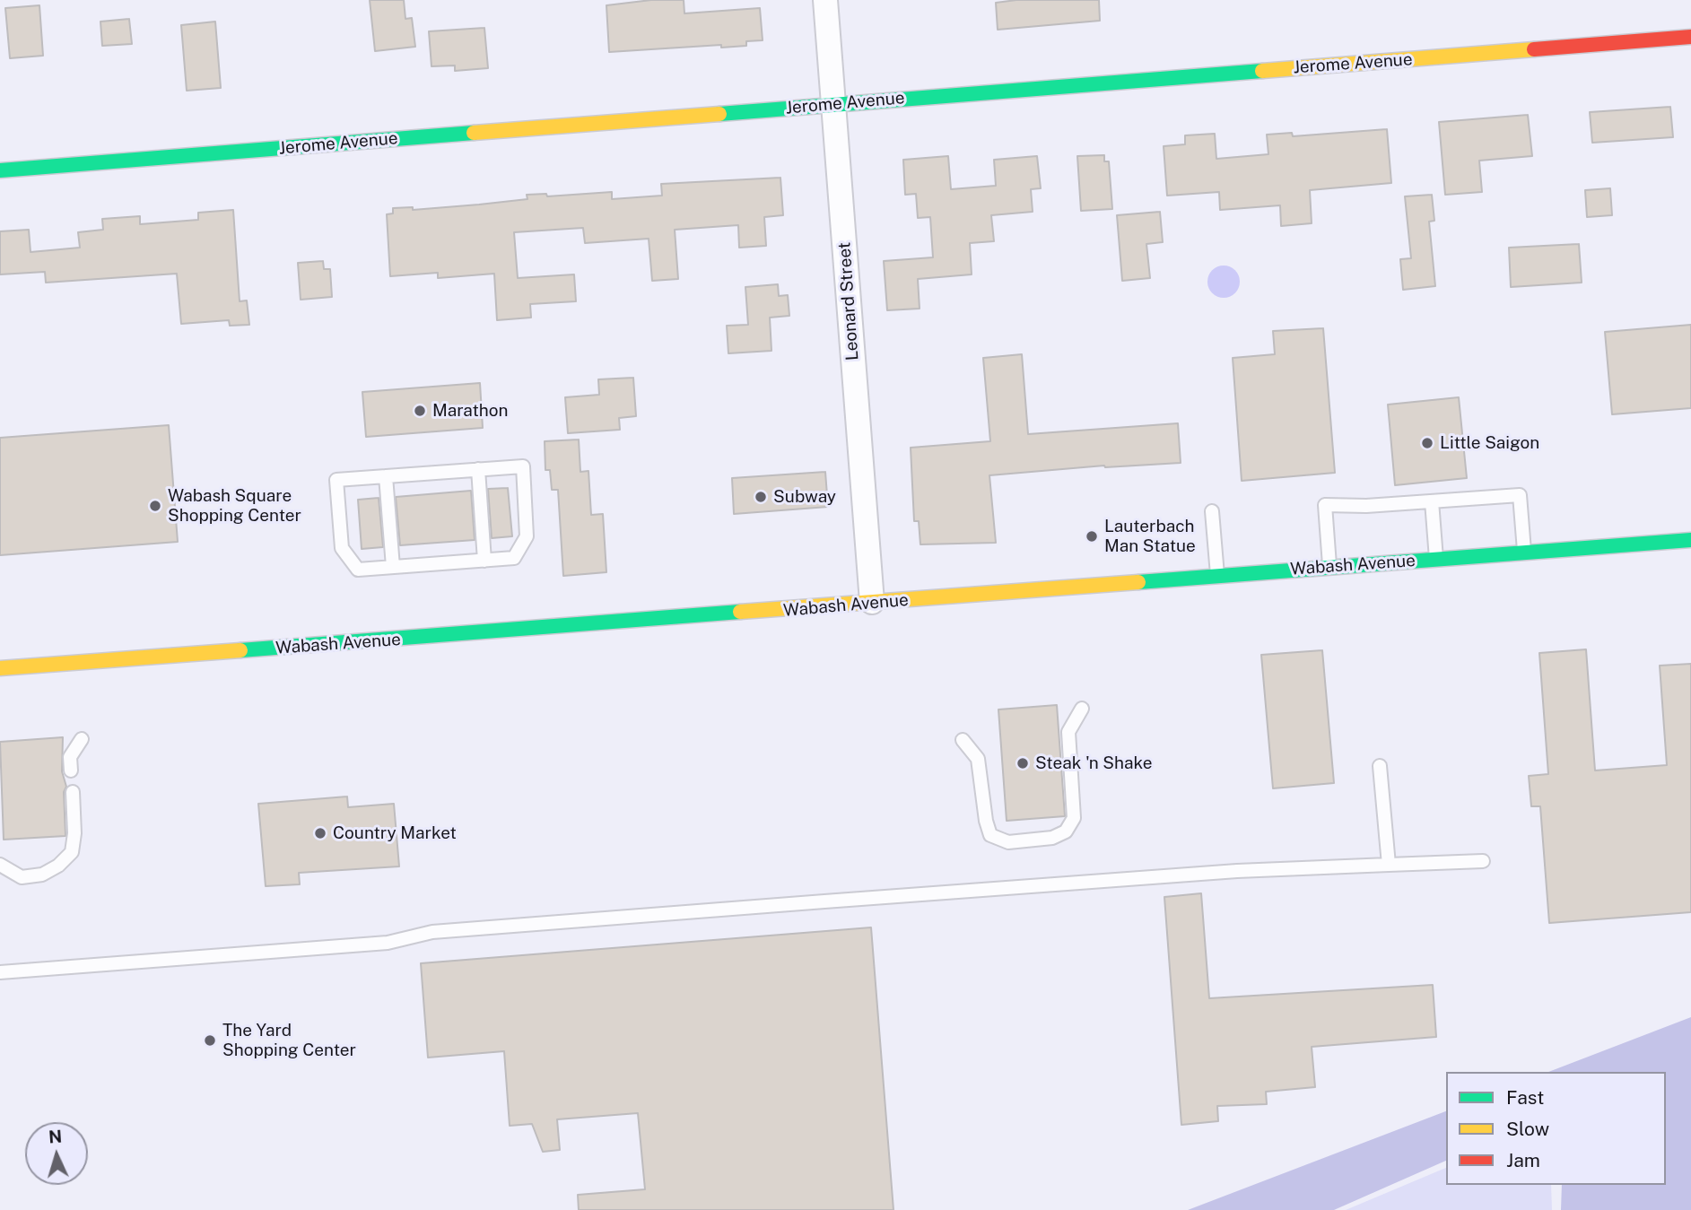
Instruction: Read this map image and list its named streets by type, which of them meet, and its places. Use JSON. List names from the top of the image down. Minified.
{"streets":{"main road":["Jerome Avenue","Wabash Avenue"],"street":["Leonard Street"]},"crossings":[["Jerome Avenue","Leonard Street"],["Leonard Street","Wabash Avenue"]],"places":["Marathon","Little Saigon","Subway","Wabash Square Shopping Center","Lauterbach Man Statue","Steak 'n Shake","Country Market","The Yard Shopping Center"],"legend":["Fast","Slow","Jam"],"north":"top"}
